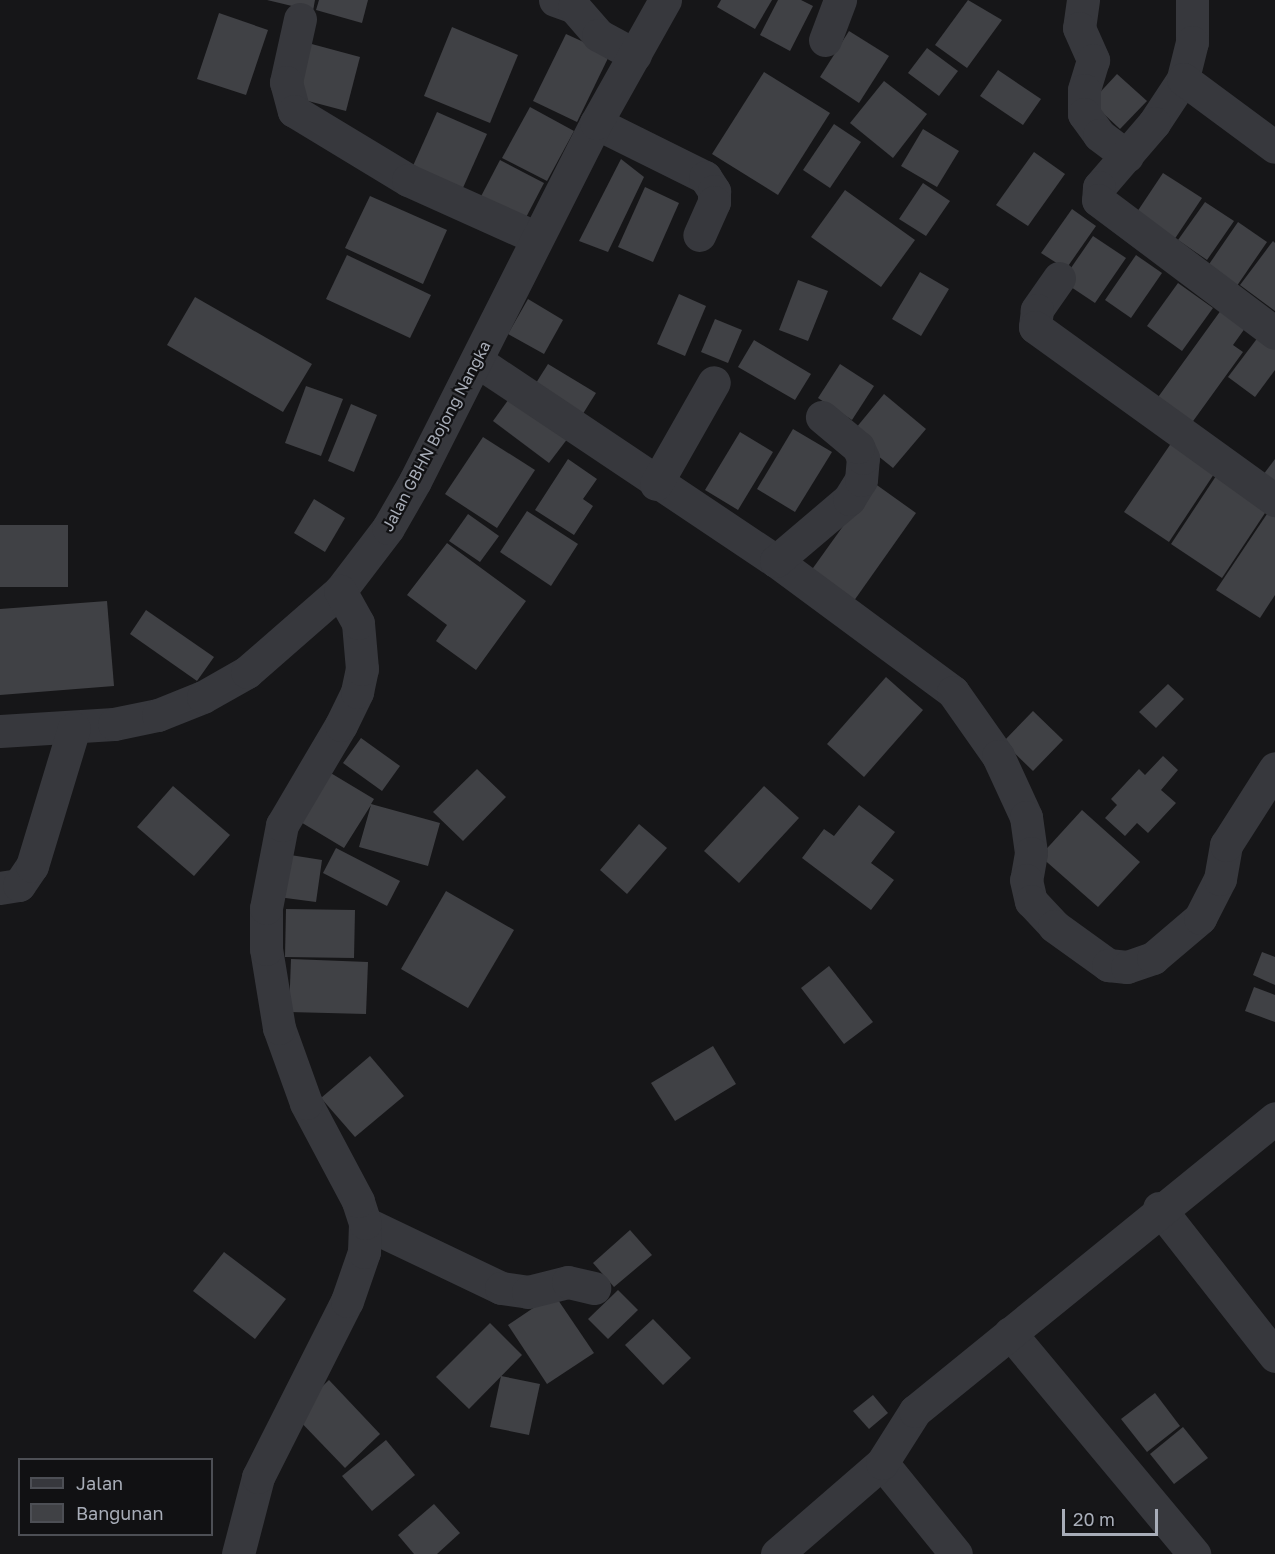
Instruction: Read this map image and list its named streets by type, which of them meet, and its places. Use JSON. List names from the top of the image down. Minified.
{"streets":{"street":["Jalan GBHN Bojong Nangka"]},"legend":["Jalan","Bangunan"],"scale_bar":"20 m"}
